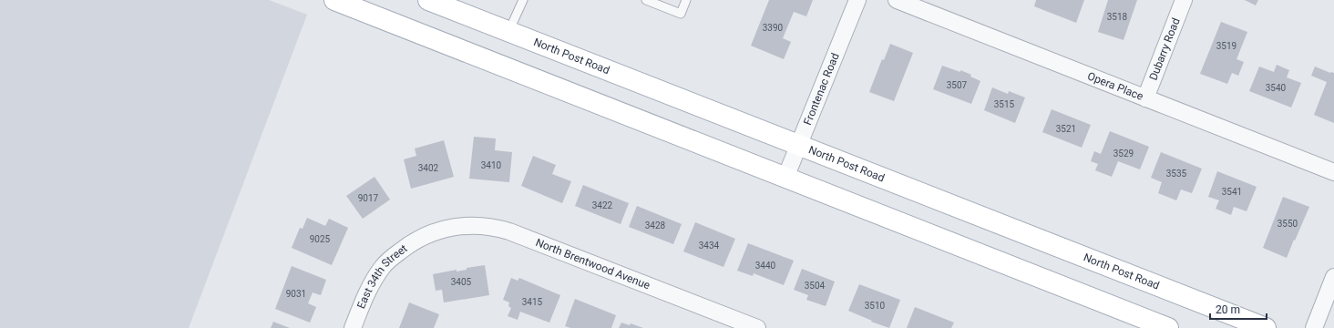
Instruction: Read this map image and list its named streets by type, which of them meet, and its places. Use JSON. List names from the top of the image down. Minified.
{"streets":{"main road":["North Post Road"],"street":["Dubarry Road","Opera Place","Frontenac Road","North Brentwood Avenue","East 34th Street"]},"crossings":[["Dubarry Road","Opera Place"],["North Post Road","Frontenac Road"],["North Brentwood Avenue","East 34th Street"]],"house_numbers":["3518","3390","3519","3507","3540","3515","3521","3529","3410","3402","3535","3541","9017","3422","3550","3428","9025","3434","3440","3405","3504","9031","3415","3510"],"scale_bar":"20 m"}
